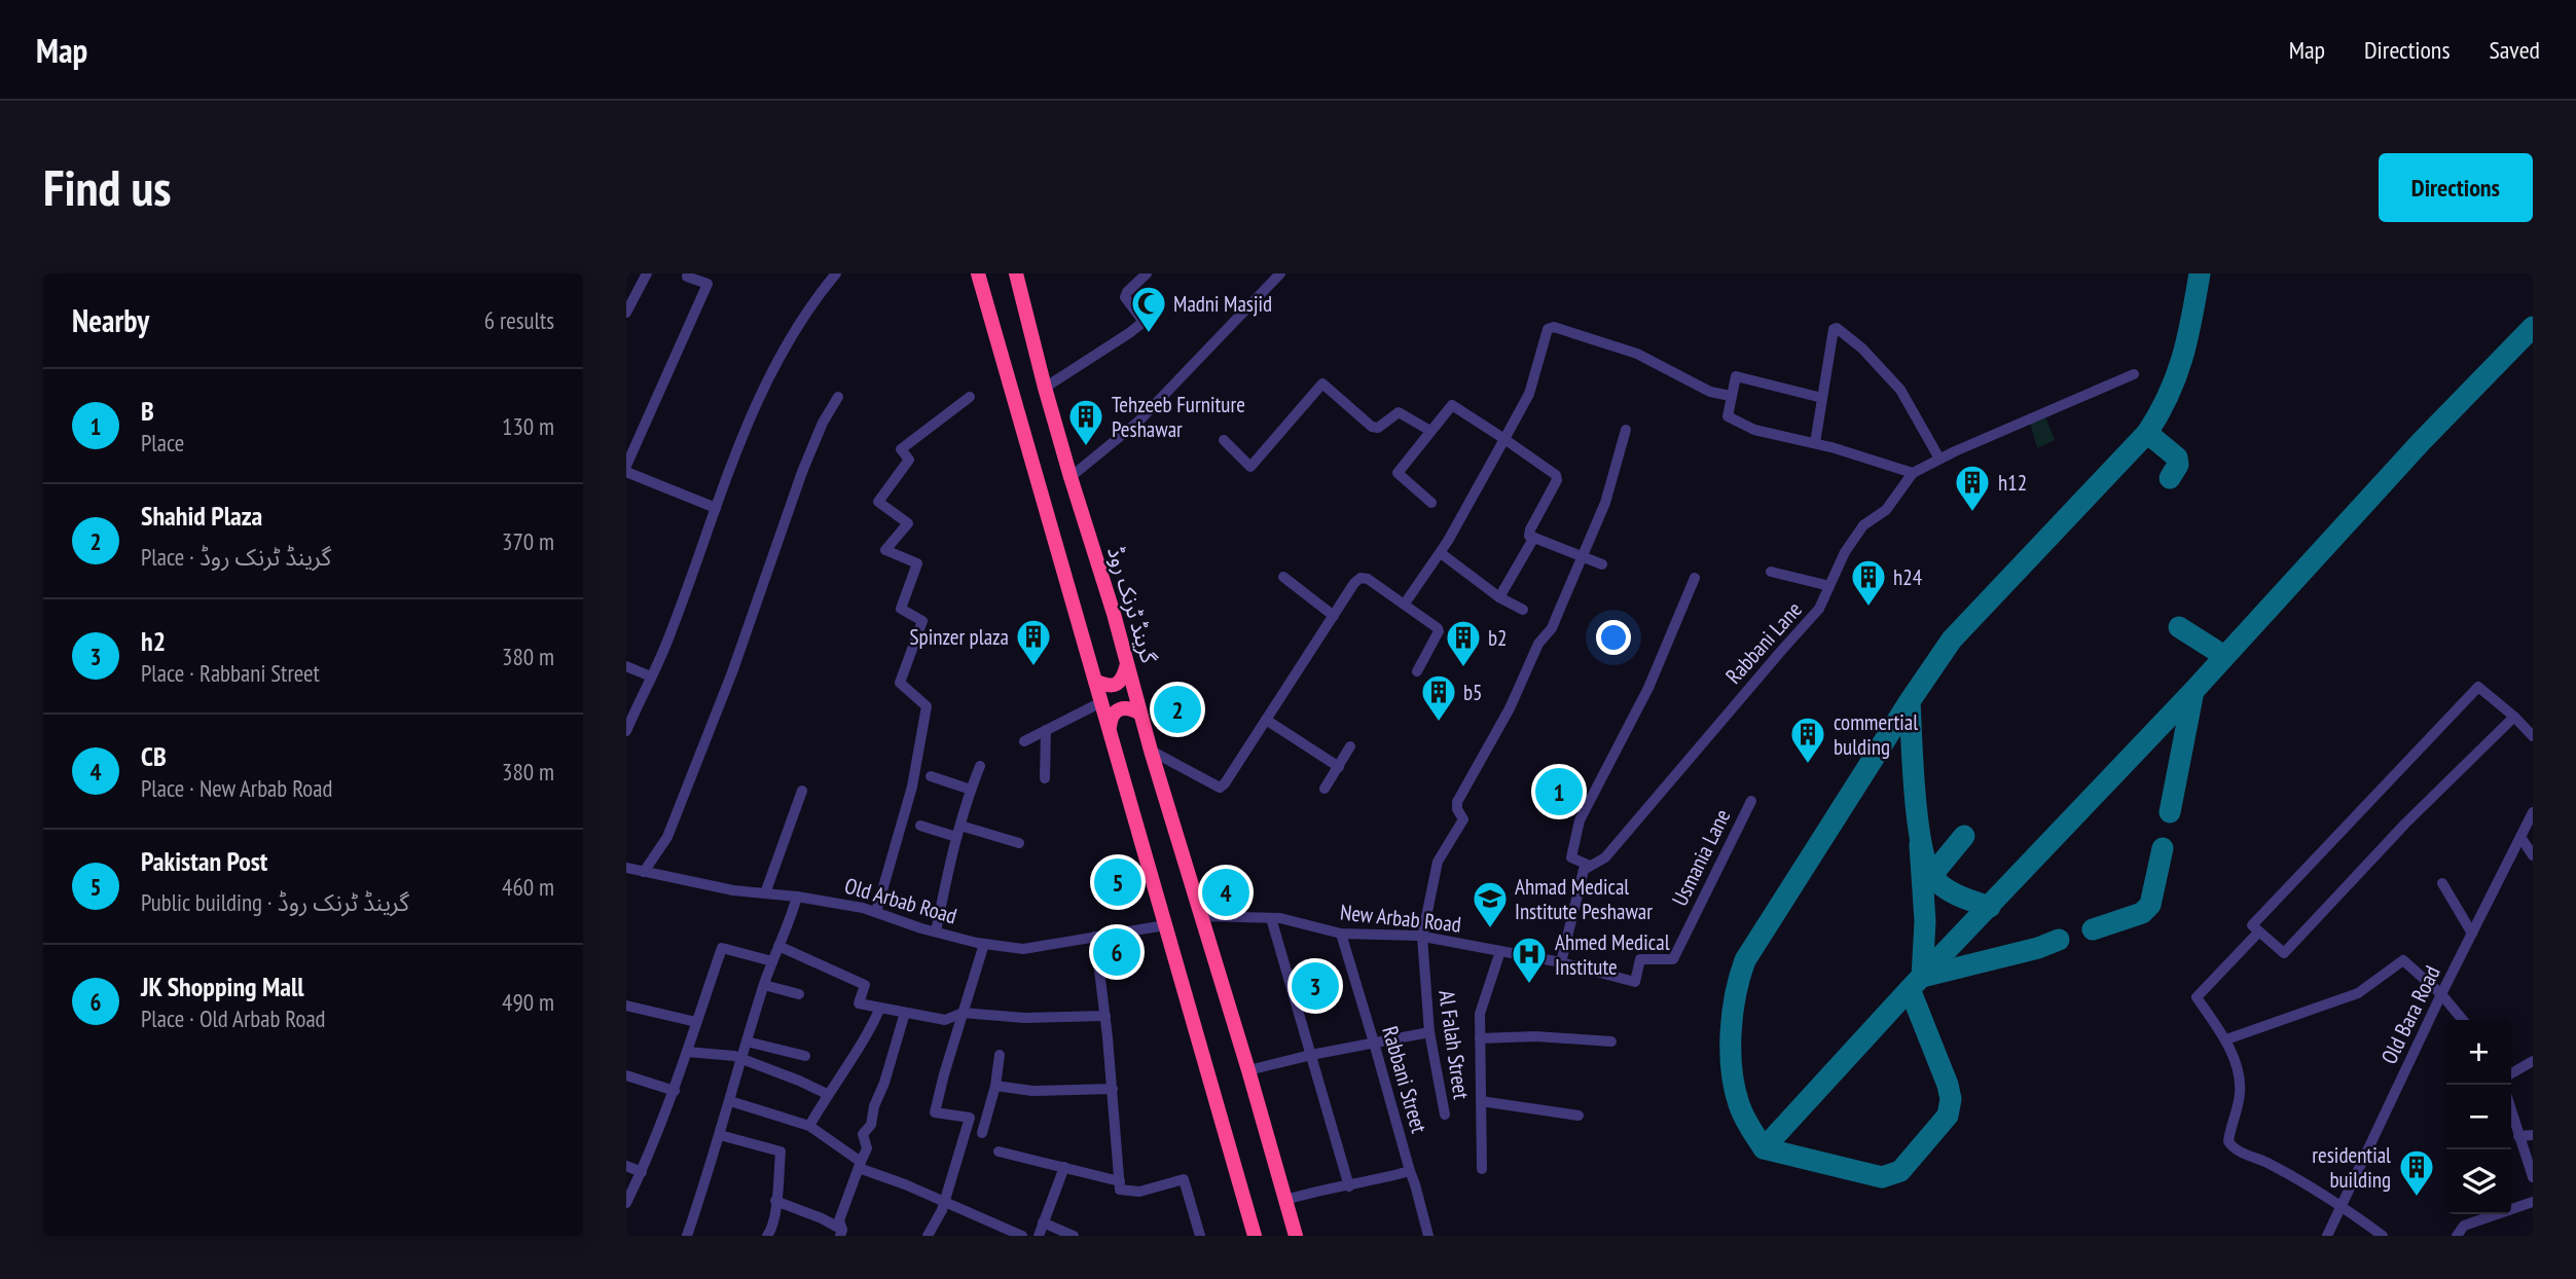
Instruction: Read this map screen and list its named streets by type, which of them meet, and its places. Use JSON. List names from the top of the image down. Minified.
{"streets":{"highway":["گرینڈ ٹرنک روڈ"],"street":["Rabbani Lane","Usmania Lane","Old Arbab Road","New Arbab Road","Old Bara Road","Al Falah Street","Rabbani Street"]},"crossings":[["گرینڈ ٹرنک روڈ","New Arbab Road"],["Rabbani Lane","New Arbab Road"],["Usmania Lane","New Arbab Road"],["New Arbab Road","Al Falah Street"],["New Arbab Road","Rabbani Street"]],"places":{"mosque":["Madni Masjid"],"building":["Tehzeeb Furniture Peshawar","h12","h24","Spinzer plaza","b2","b5","commertial bulding","residential building"],"school or university":["Ahmad Medical Institute Peshawar"],"hospital":["Ahmed Medical Institute"]},"page":{"header":"Map","nav":["Map","Directions","Saved"],"buttons":"Directions","title":"Find us","heading":["Nearby","6 results"],"list":[{"mark":"1","name":"B","note":"Place","value":"130 m"},{"mark":"2","name":"Shahid Plaza","note":"Place · گرینڈ ٹرنک روڈ","value":"370 m"},{"mark":"3","name":"h2","note":"Place · Rabbani Street","value":"380 m"},{"mark":"4","name":"CB","note":"Place · New Arbab Road","value":"380 m"},{"mark":"5","name":"Pakistan Post","note":"Public building · گرینڈ ٹرنک روڈ","value":"460 m"},{"mark":"6","name":"JK Shopping Mall","note":"Place · Old Arbab Road","value":"490 m"}],"pins":["2","1","5","4","6","3"],"map_buttons":["+","−"]}}
